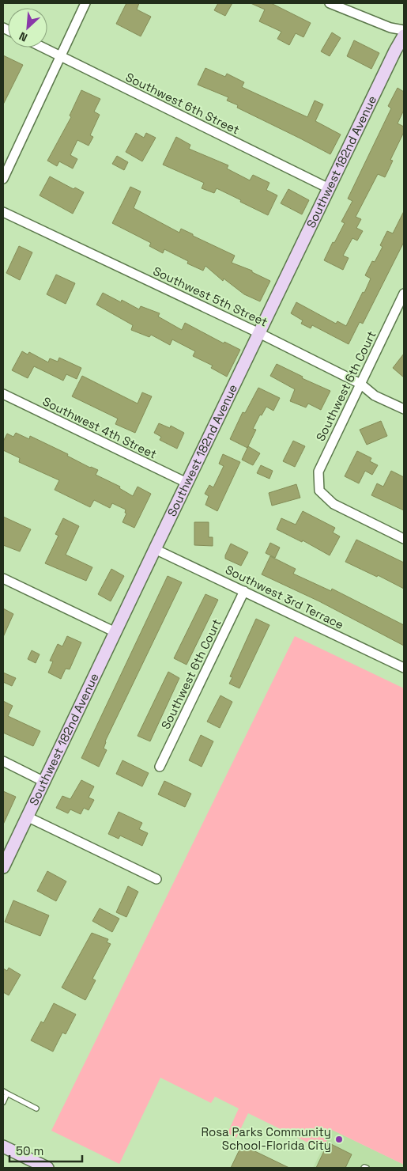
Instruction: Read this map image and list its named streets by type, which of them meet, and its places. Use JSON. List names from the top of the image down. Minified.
{"streets":{"street":["Southwest 6th Street","Southwest 182nd Avenue","Southwest 5th Street","Southwest 6th Court","Southwest 4th Street","Southwest 3rd Terrace"]},"crossings":[["Southwest 6th Street","Southwest 182nd Avenue"],["Southwest 182nd Avenue","Southwest 5th Street"],["Southwest 182nd Avenue","Southwest 4th Street"],["Southwest 182nd Avenue","Southwest 3rd Terrace"],["Southwest 5th Street","Southwest 6th Court"],["Southwest 6th Court","Southwest 3rd Terrace"]],"places":["Rosa Parks Community School-Florida City"],"scale_bar":"50 m","north":"bottom left"}
